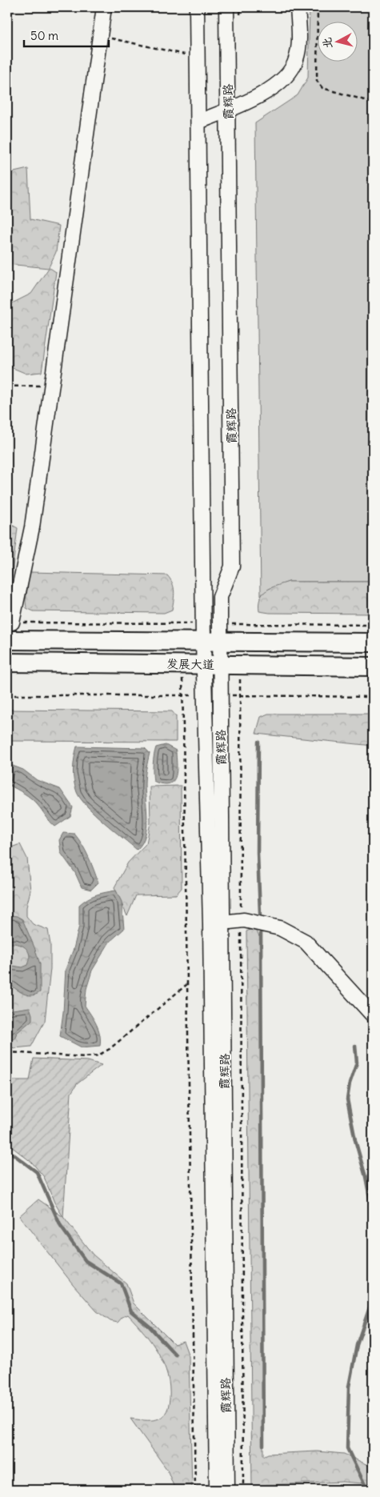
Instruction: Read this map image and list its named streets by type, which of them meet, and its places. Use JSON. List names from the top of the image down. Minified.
{"streets":{"main road":["发展大道"],"street":["霞辉路"]},"crossings":[["霞辉路","发展大道"]],"scale_bar":"50 m","north":"left"}
